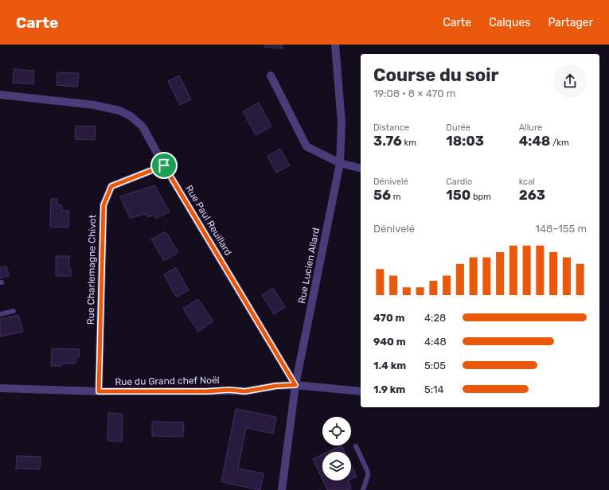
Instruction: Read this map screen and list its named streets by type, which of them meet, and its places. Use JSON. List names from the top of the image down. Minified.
{"streets":{"street":["Rue Paul Reuillard","Rue Lucien Allard","Rue Charlemagne Chivot","Rue du Grand chef Noël"]},"crossings":[["Rue Paul Reuillard","Rue Lucien Allard"],["Rue Paul Reuillard","Rue Charlemagne Chivot"],["Rue Paul Reuillard","Rue du Grand chef Noël"],["Rue Lucien Allard","Rue du Grand chef Noël"],["Rue Charlemagne Chivot","Rue du Grand chef Noël"]],"page":{"header":"Carte","nav":["Carte","Calques","Partager"],"heading":["Course du soir","19:08 · 8 × 470 m"],"stats":[["Distance","3.76 km"],["Durée","18:03"],["Allure","4:48 /km"],["Dénivelé","56 m"],["Cardio","150 bpm"],["kcal","263"]],"chart":["Dénivelé","148–155 m"],"list":[{"name":"470 m","note":"4:28"},{"name":"940 m","note":"4:48"},{"name":"1.4 km","note":"5:05"},{"name":"1.9 km","note":"5:14"}]}}
